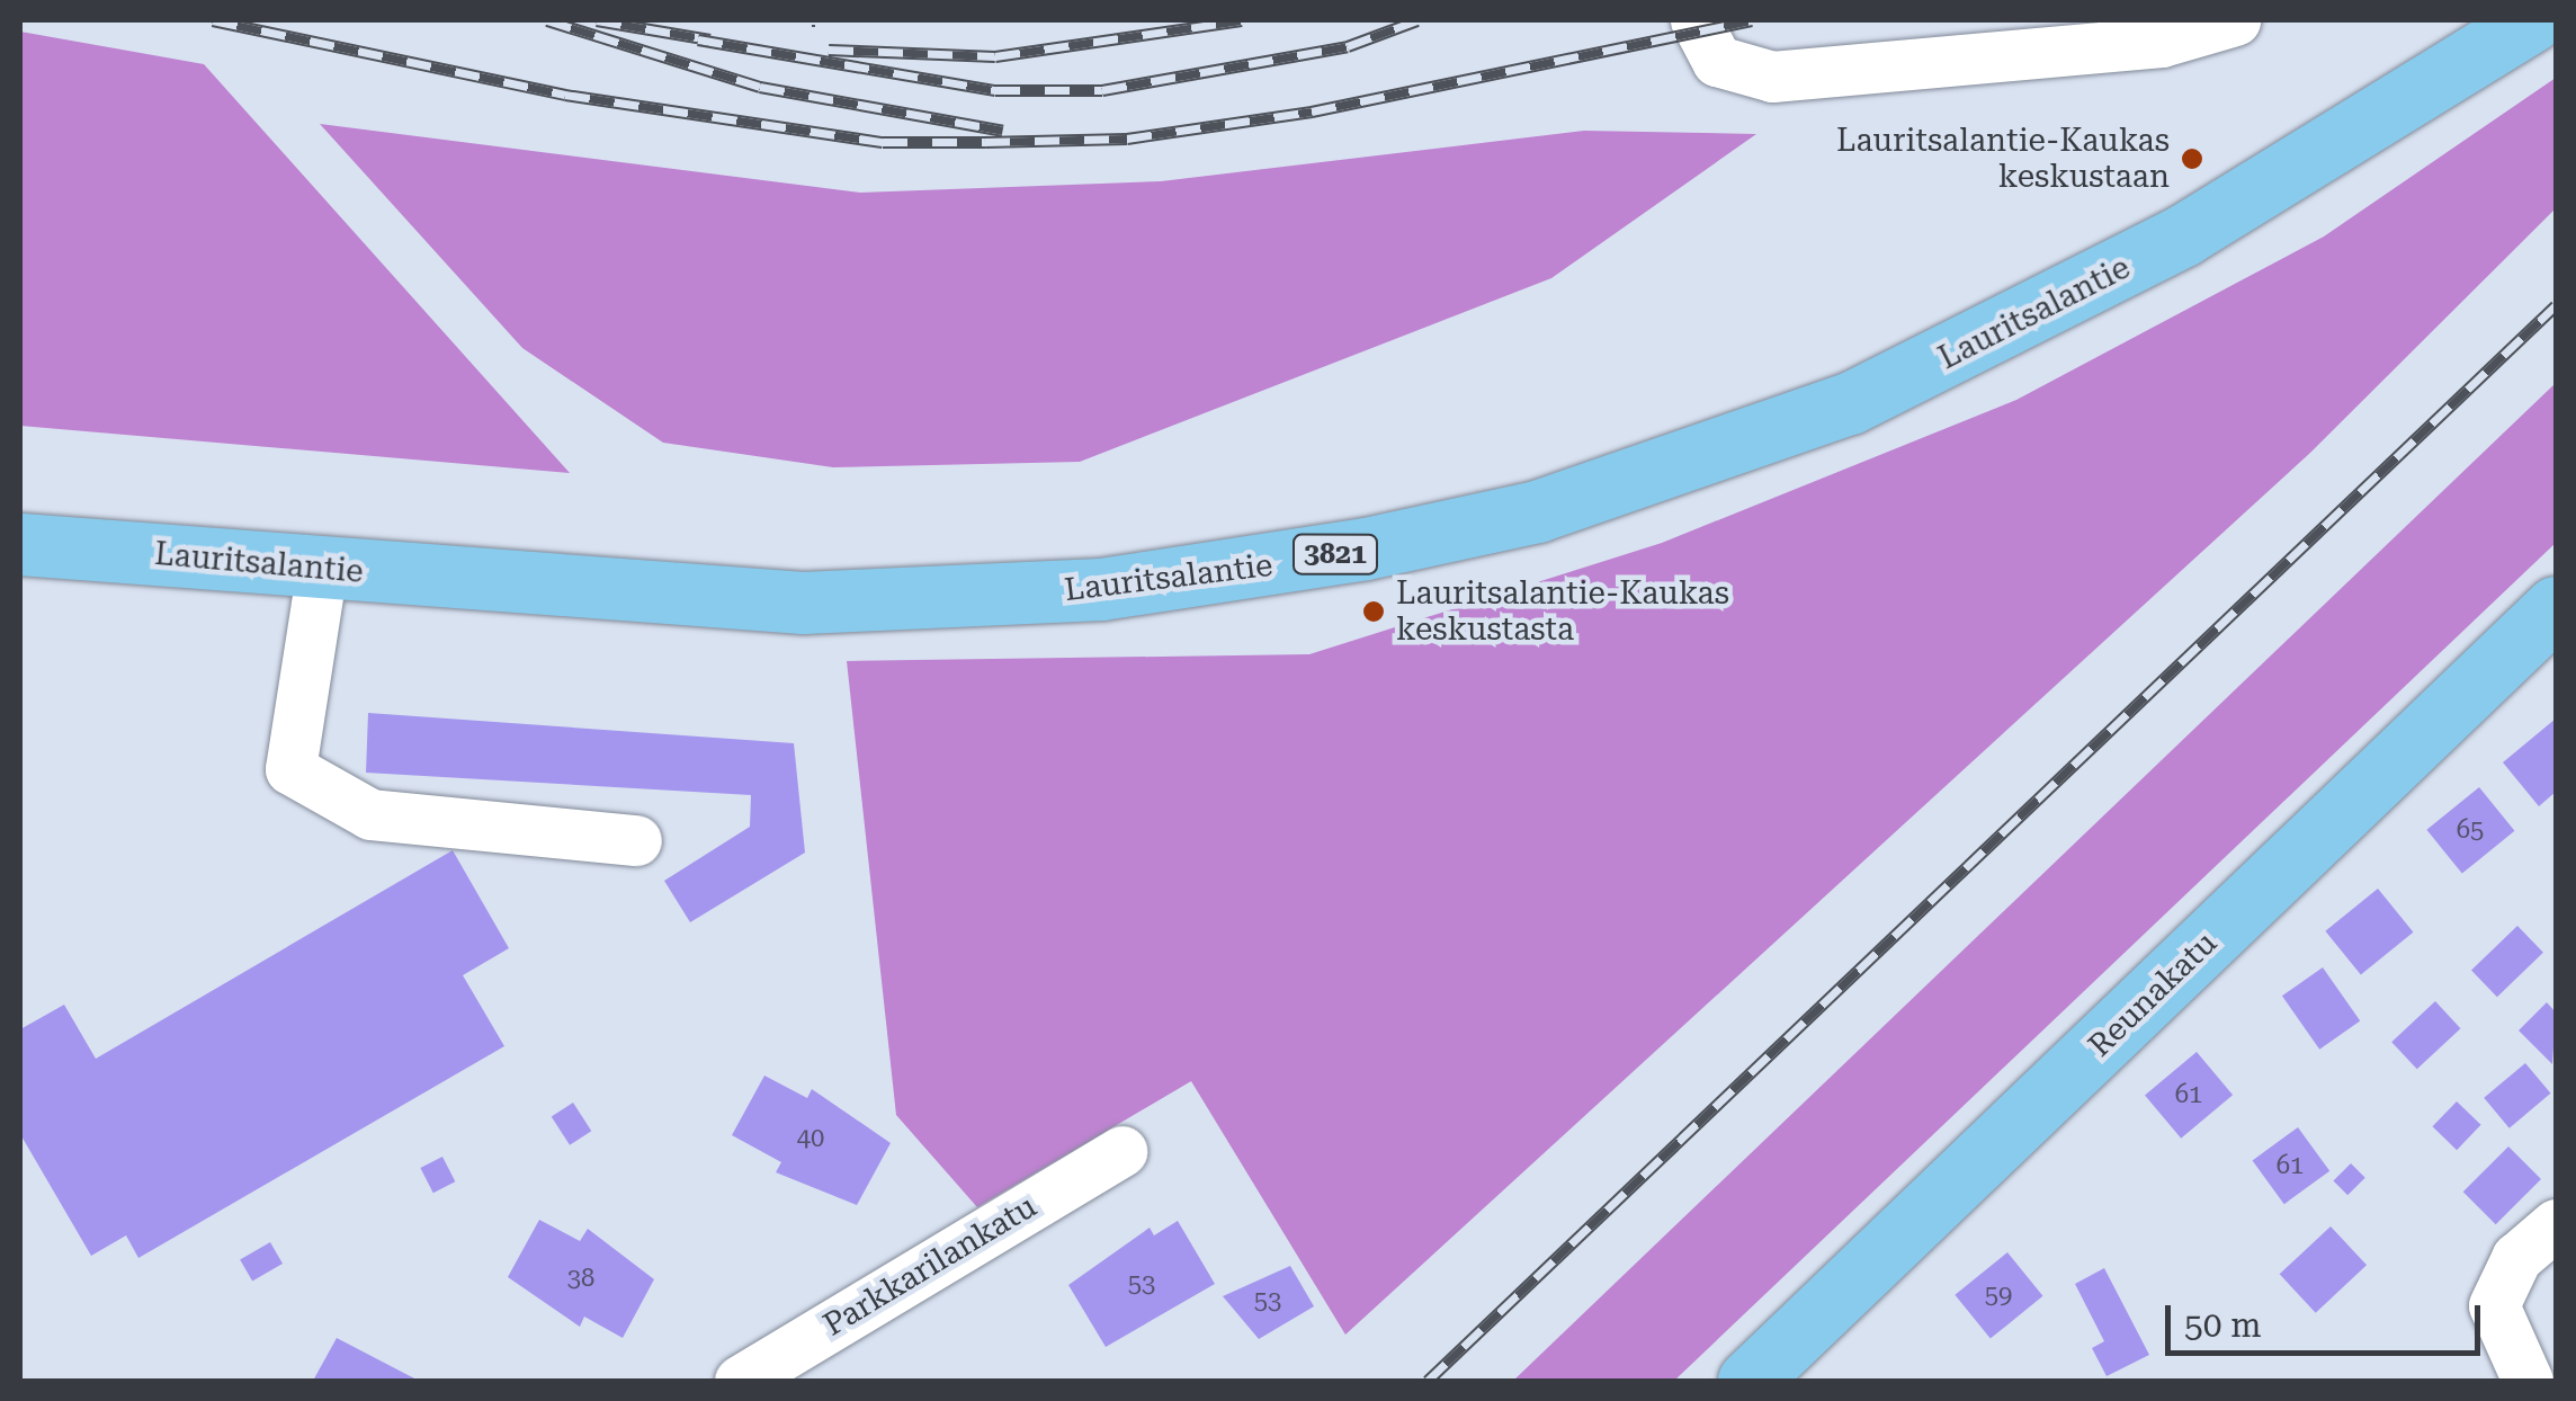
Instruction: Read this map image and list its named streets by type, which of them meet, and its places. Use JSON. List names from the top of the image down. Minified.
{"streets":{"main road":["Lauritsalantie","3821","Reunakatu"],"street":["Parkkarilankatu"]},"places":["Lauritsalantie-Kaukas keskustaan","Lauritsalantie-Kaukas keskustasta"],"house_numbers":["65","61","40","61","38","53","59","53"],"scale_bar":"50 m"}
